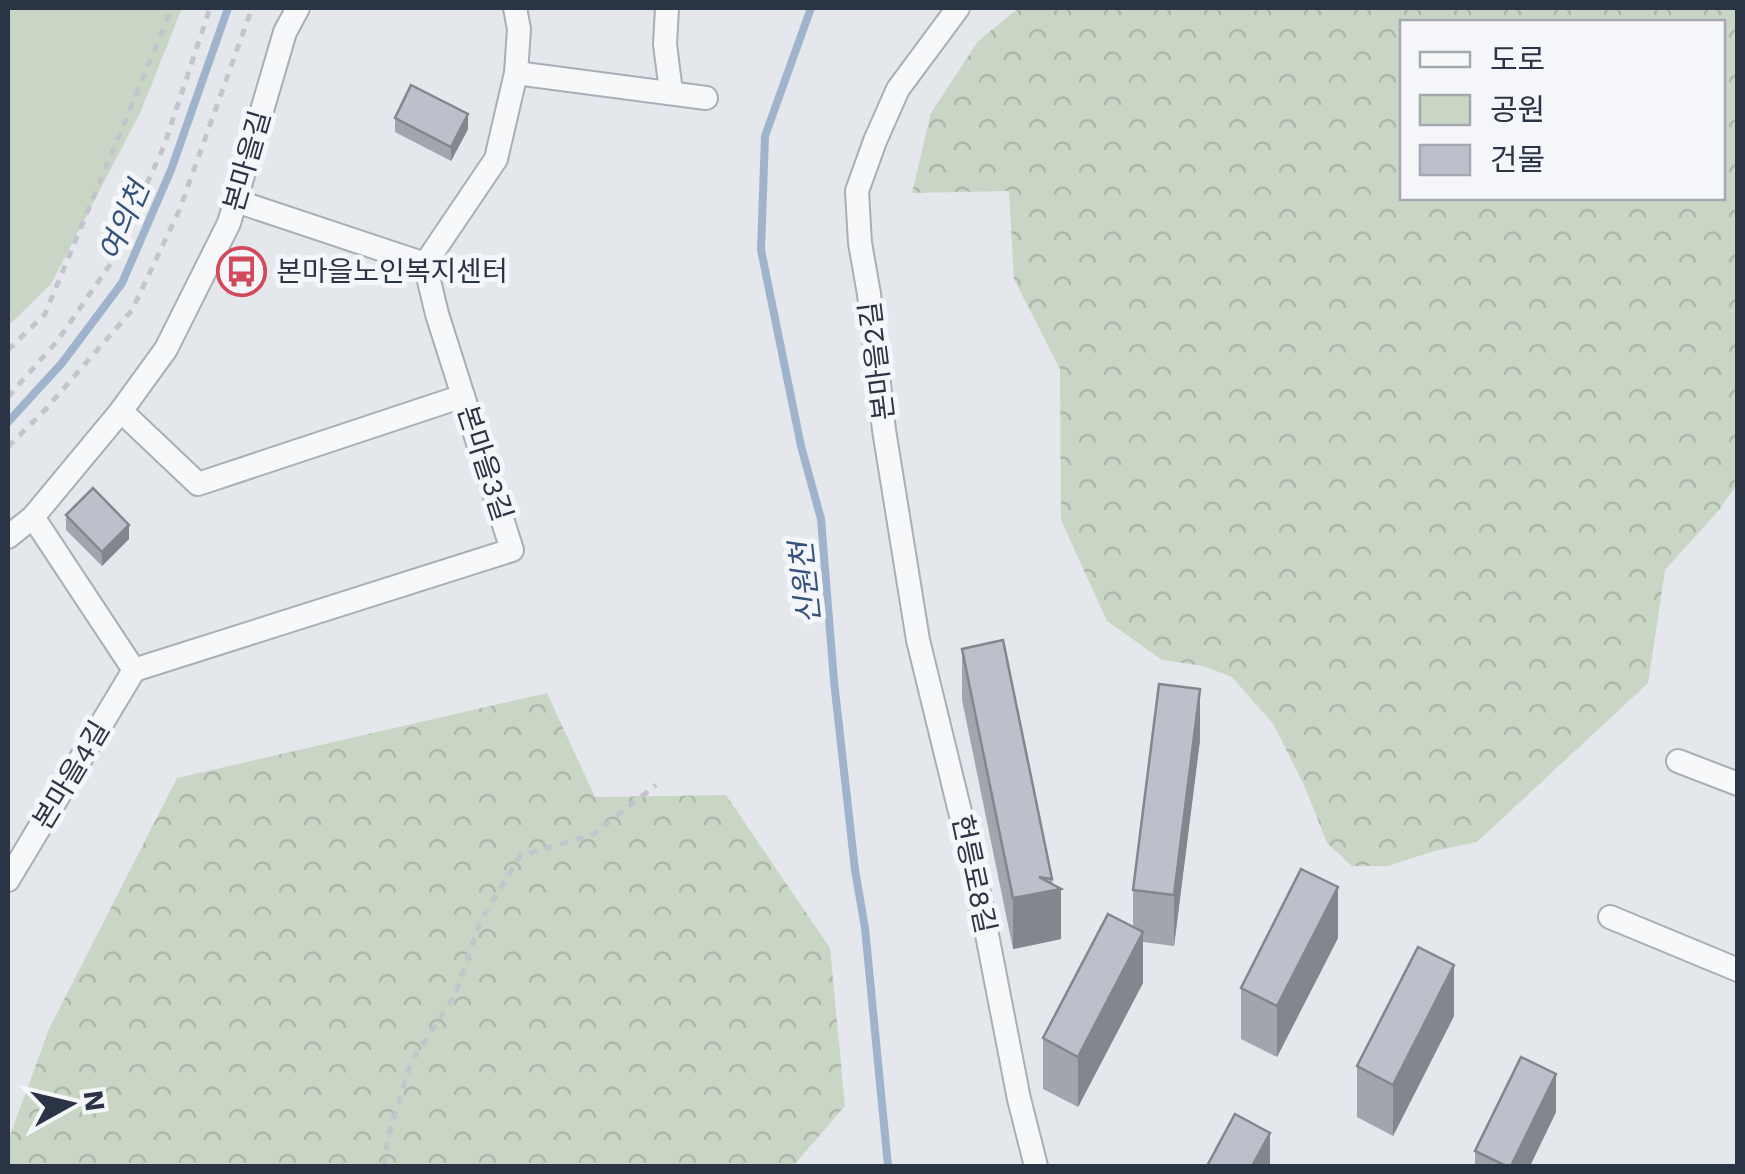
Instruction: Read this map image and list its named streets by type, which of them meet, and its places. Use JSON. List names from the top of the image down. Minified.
{"streets":{"street":["본마을길","본마을2길","본마을3길","본마을4길","헌릉로8길"]},"crossings":[["본마을2길","헌릉로8길"],["본마을3길","본마을4길"]],"water":["여의천","신원천"],"places":{"bus stop":["본마을노인복지센터"]},"legend":["도로","공원","건물"],"north":"right"}
